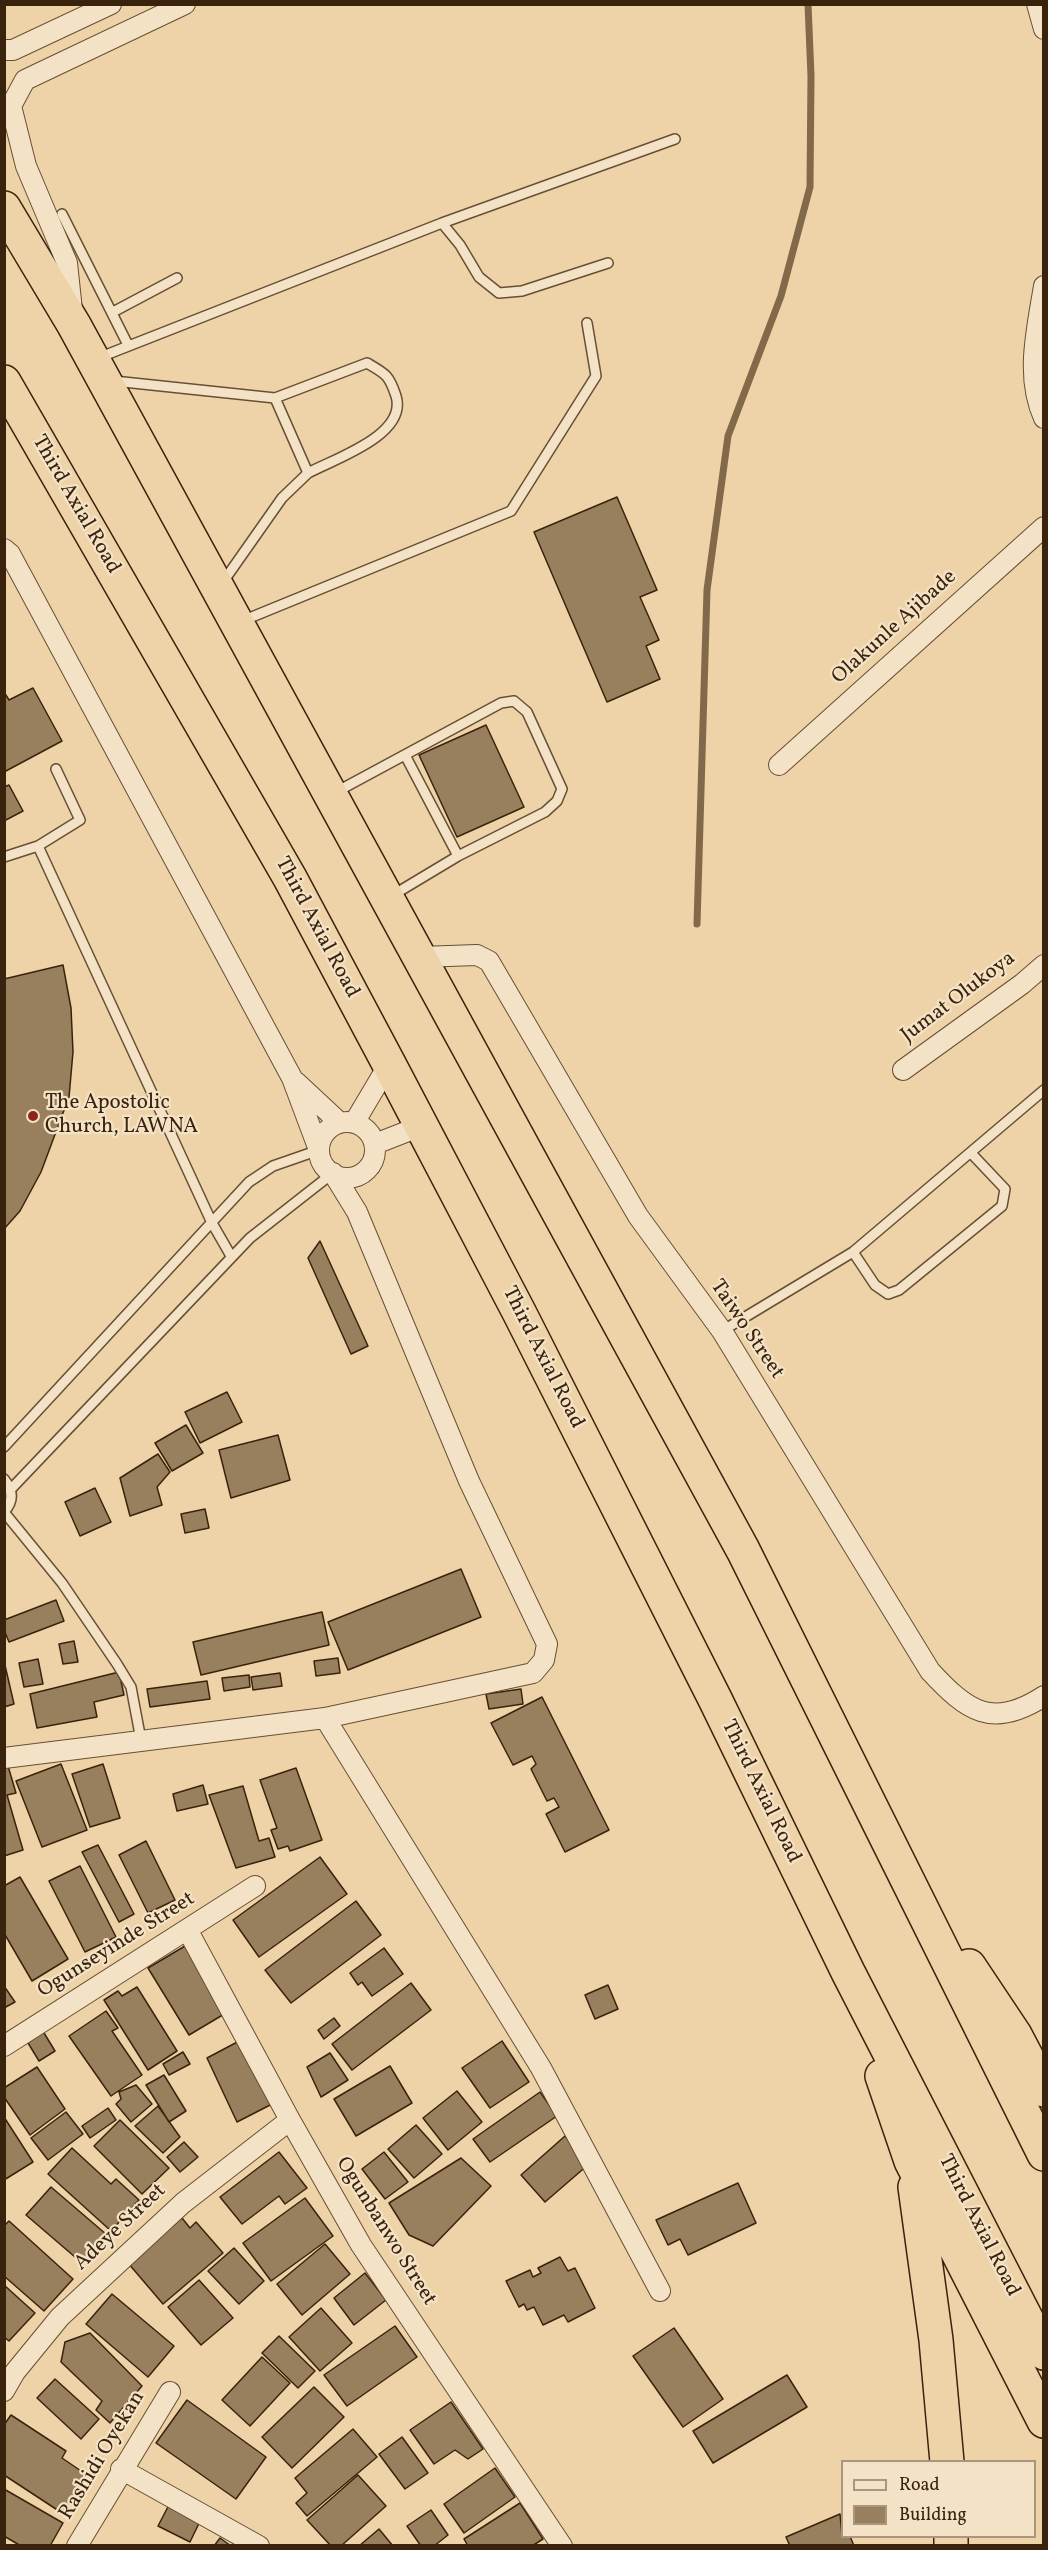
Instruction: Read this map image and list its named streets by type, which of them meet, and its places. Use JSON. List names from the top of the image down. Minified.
{"streets":{"highway":["Third Axial Road"],"street":["Olakunle Ajibade","Jumat Olukoya","Taiwo Street","Ogunseyinde Street","Adeye Street","Ogunbanwo Street","Rashidi Oyekan"]},"crossings":[["Ogunseyinde Street","Ogunbanwo Street"],["Adeye Street","Ogunbanwo Street"]],"places":["The Apostolic Church, LAWNA"],"legend":["Road","Building"]}
